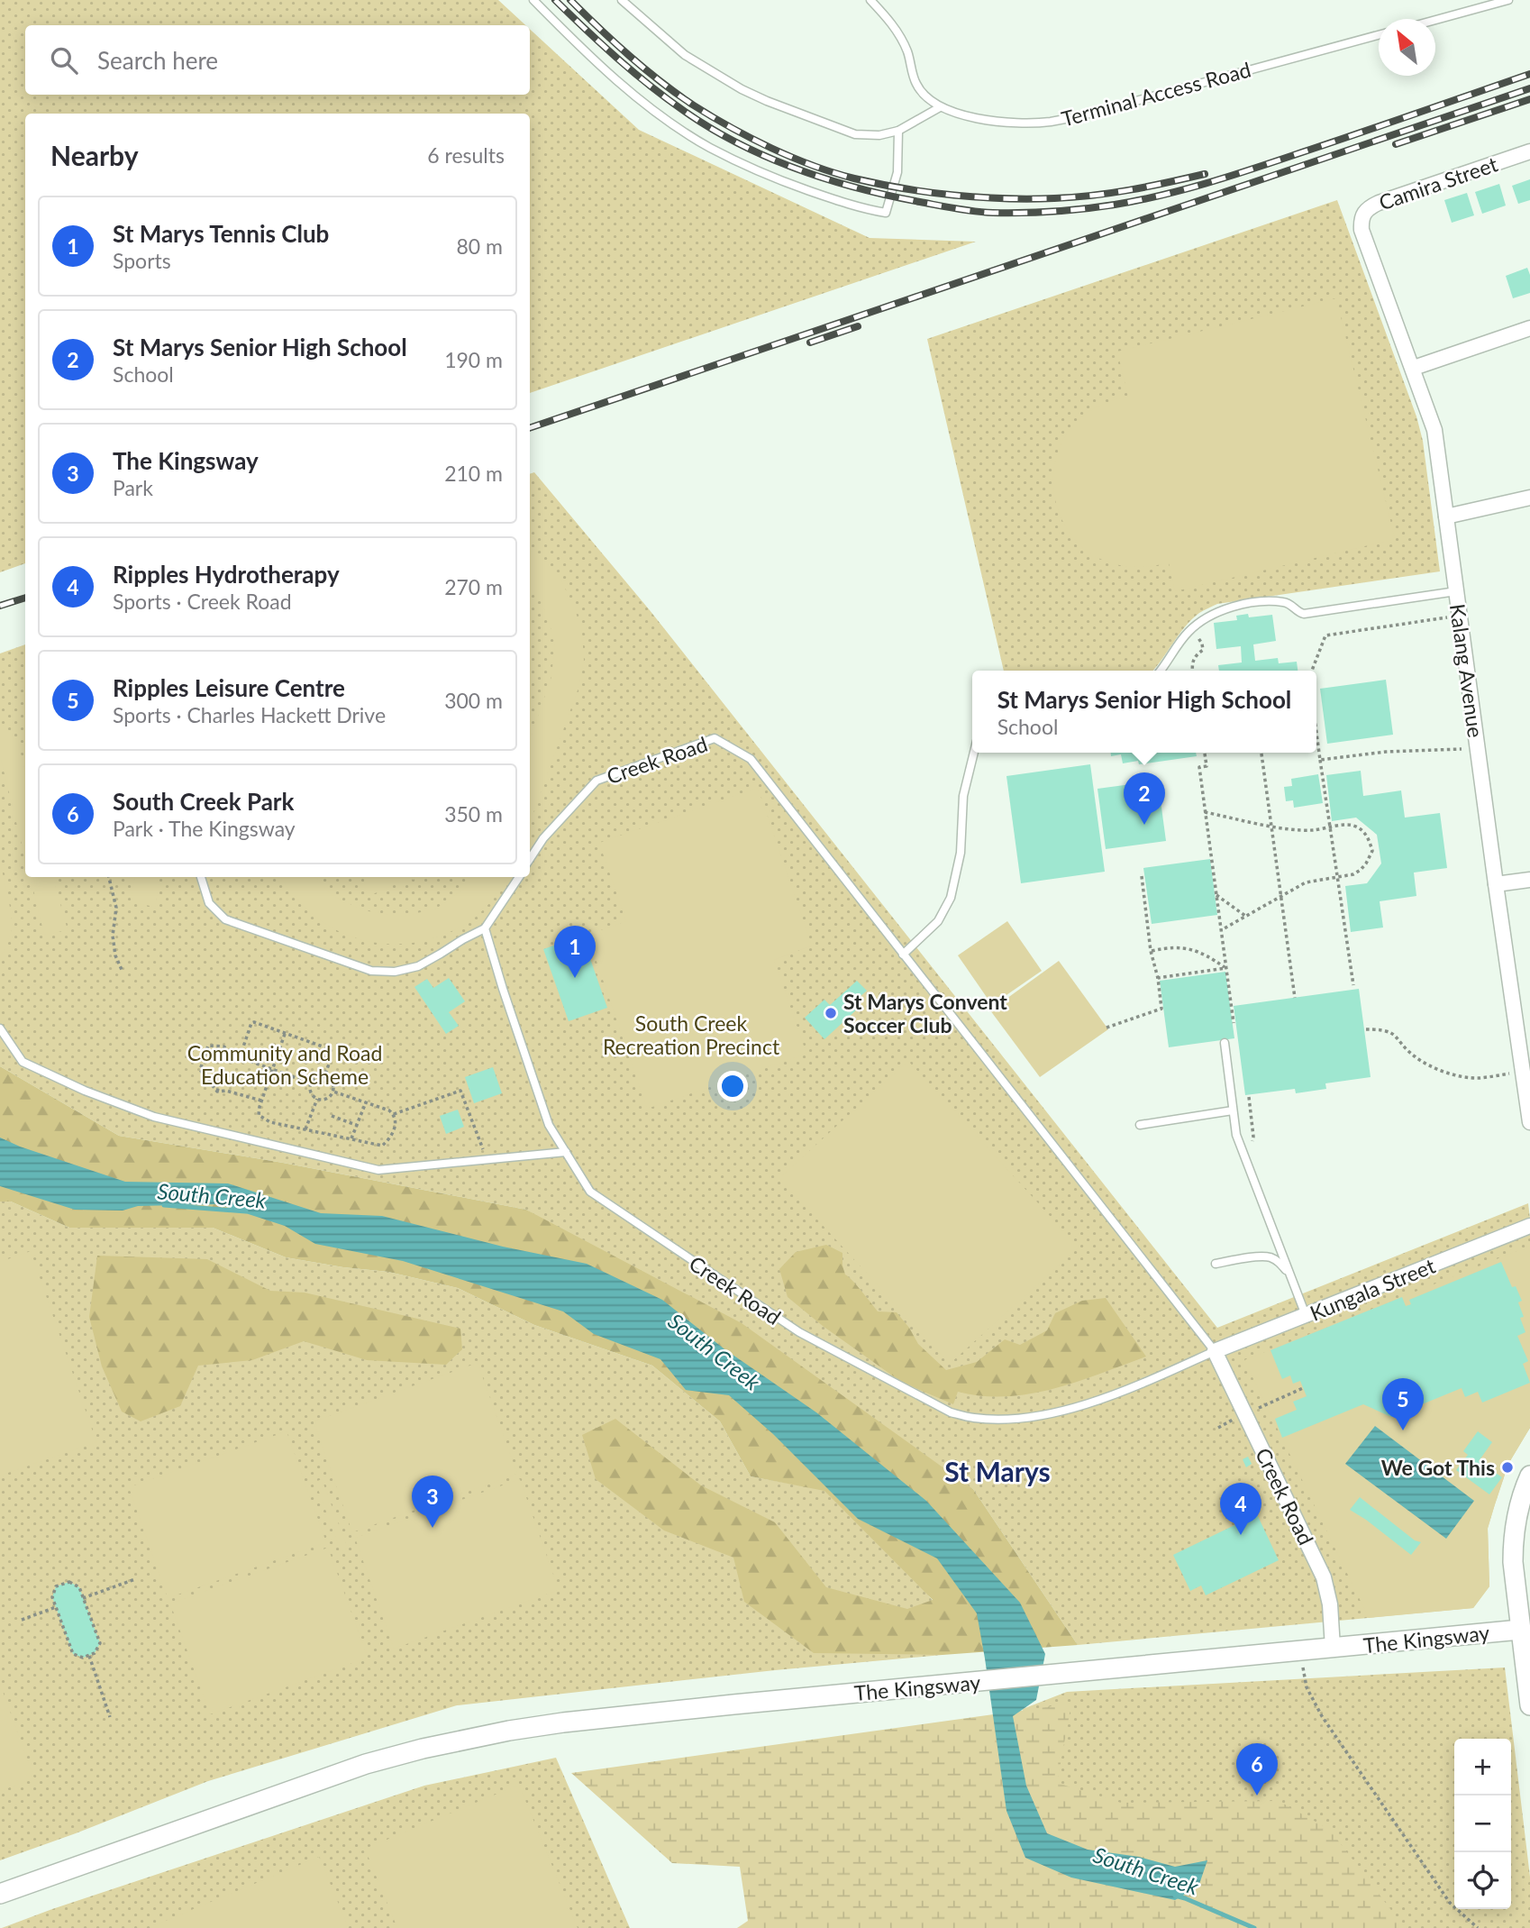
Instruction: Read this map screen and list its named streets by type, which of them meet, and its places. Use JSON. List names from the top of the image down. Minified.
{"streets":{"street":["Camira Street","Kalang Avenue","Creek Road","Kungala Street","The Kingsway"],"lane":["Terminal Access Road"]},"crossings":[["Camira Street","Kalang Avenue"],["Creek Road","Kungala Street"],["Creek Road","The Kingsway"]],"districts":["St Marys"],"water":["South Creek"],"parks":["South Creek Recreation Precinct","Community and Road Education Scheme"],"places":["St Marys Convent Soccer Club","We Got This"],"north":"top left","page":{"search":"Search here","heading":["Nearby","6 results"],"list":[{"mark":"1","name":"St Marys Tennis Club","note":"Sports","value":"80 m"},{"mark":"2","name":"St Marys Senior High School","note":"School","value":"190 m"},{"mark":"3","name":"The Kingsway","note":"Park","value":"210 m"},{"mark":"4","name":"Ripples Hydrotherapy","note":"Sports · Creek Road","value":"270 m"},{"mark":"5","name":"Ripples Leisure Centre","note":"Sports · Charles Hackett Drive","value":"300 m"},{"mark":"6","name":"South Creek Park","note":"Park · The Kingsway","value":"350 m"}],"popup":["St Marys Senior High School","School"],"pins":["2","1","5","3","4","6"],"map_buttons":["+","−"]}}
